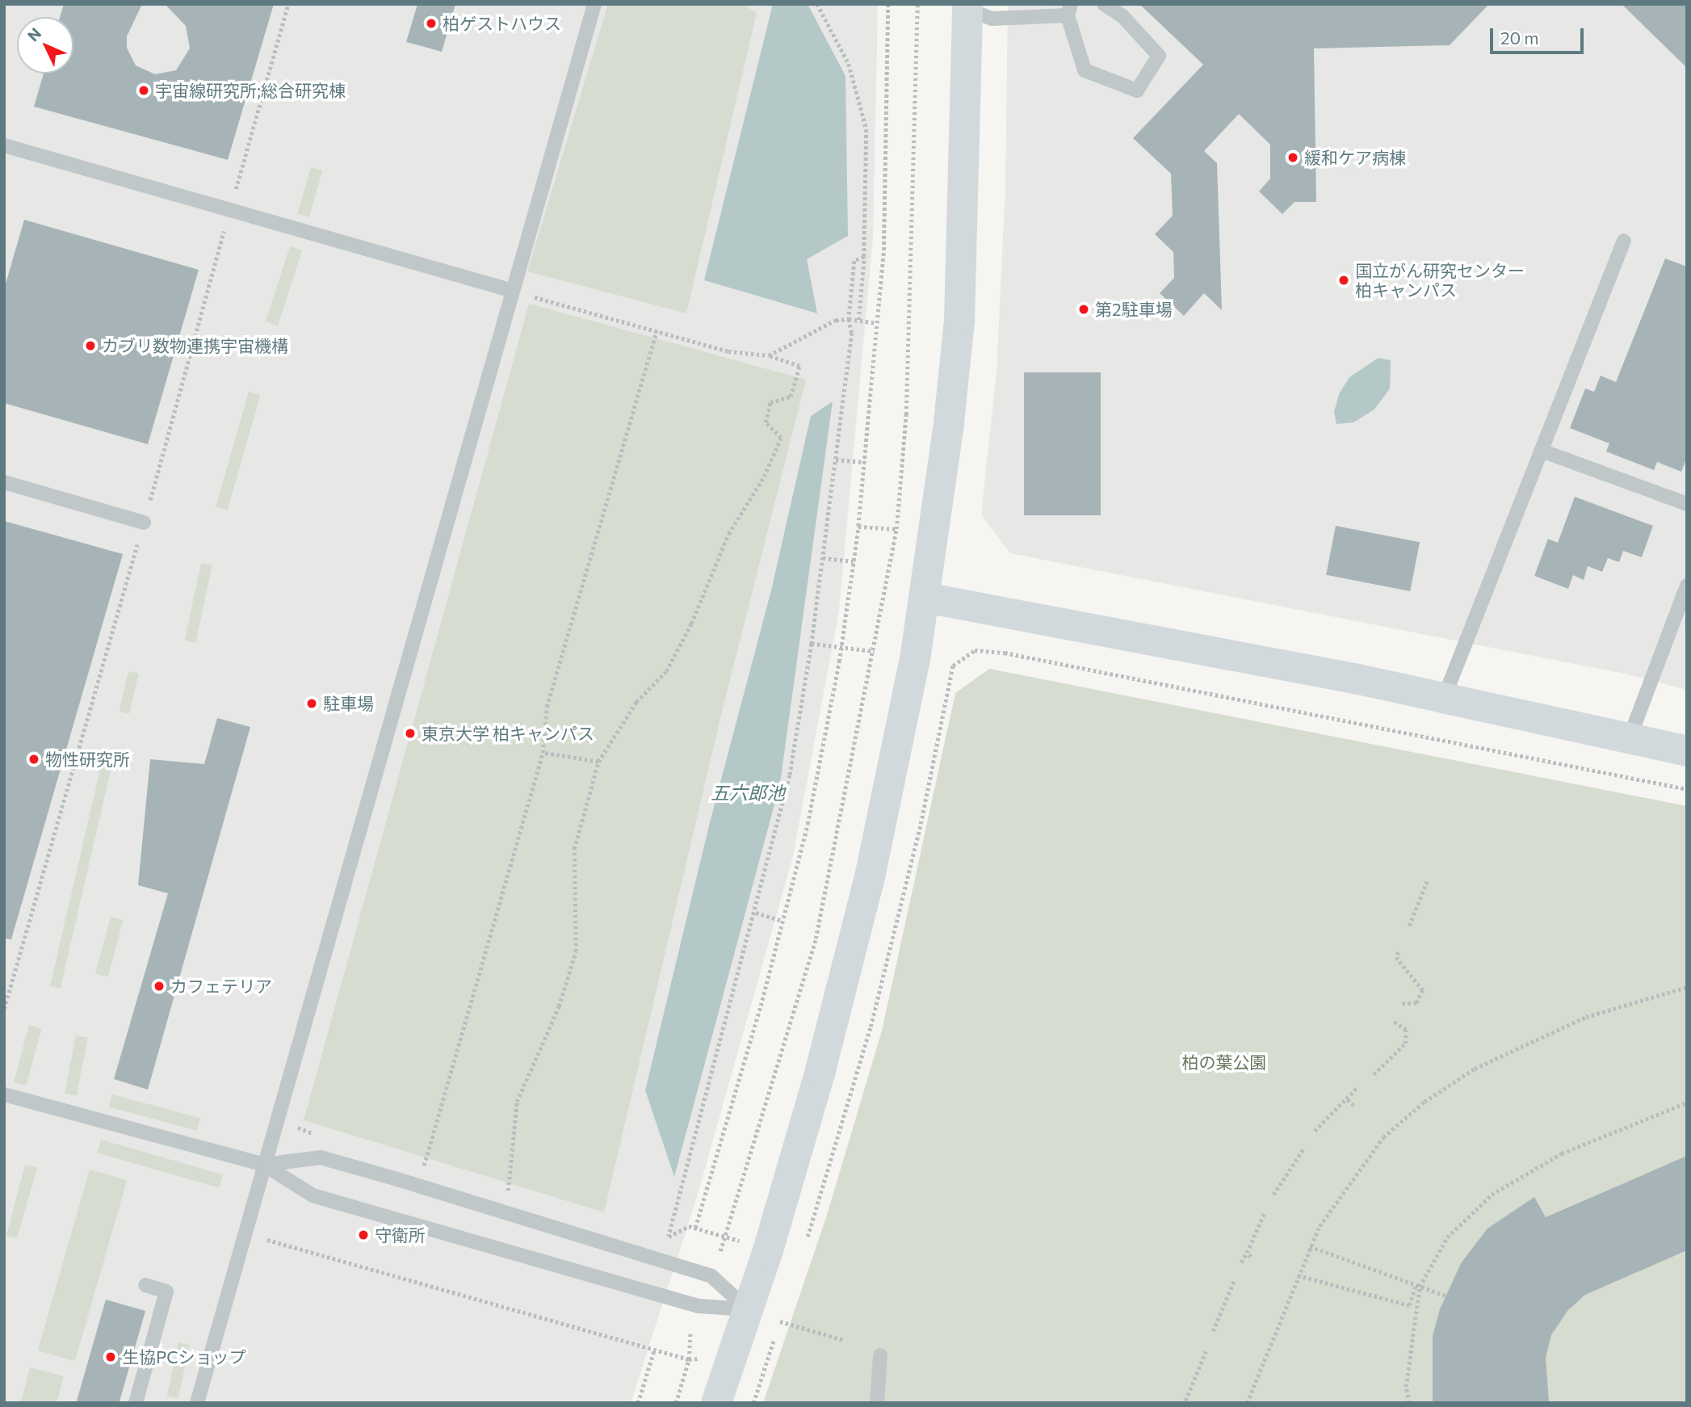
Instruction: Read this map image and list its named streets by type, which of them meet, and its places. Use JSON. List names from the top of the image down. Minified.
{"water":["五六郎池"],"parks":["柏の葉公園"],"places":["柏ゲストハウス","宇宙線研究所;総合研究棟","緩和ケア病棟","国立がん研究センター 柏キャンパス","第2駐車場","カブリ数物連携宇宙機構","駐車場","東京大学 柏キャンパス","物性研究所","カフェテリア","守衛所","生協PCショップ"],"scale_bar":"20 m","north":"top left"}
